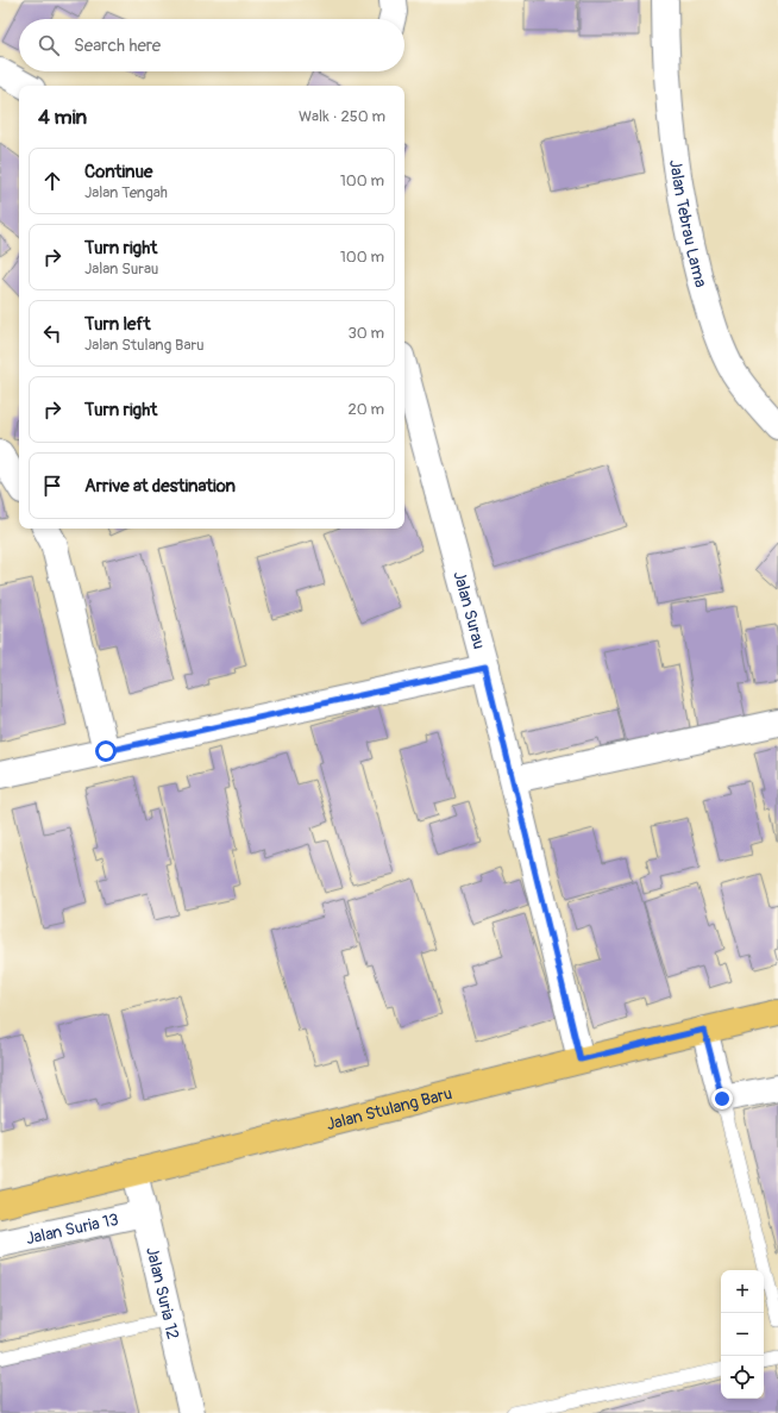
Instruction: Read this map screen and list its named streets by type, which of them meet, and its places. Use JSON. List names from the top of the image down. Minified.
{"streets":{"main road":["Jalan Stulang Baru"],"street":["Jalan Tebrau Lama","Jalan Surau","Jalan Suria 13","Jalan Suria 12"]},"crossings":[["Jalan Surau","Jalan Stulang Baru"],["Jalan Stulang Baru","Jalan Suria 12"],["Jalan Suria 13","Jalan Suria 12"]],"page":{"search":"Search here","heading":["4 min","Walk · 250 m"],"list":[["Continue","Jalan Tengah","100 m"],["Turn right","Jalan Surau","100 m"],["Turn left","Jalan Stulang Baru","30 m"],["Turn right","20 m"],"Arrive at destination"],"map_buttons":["+","−"]}}
